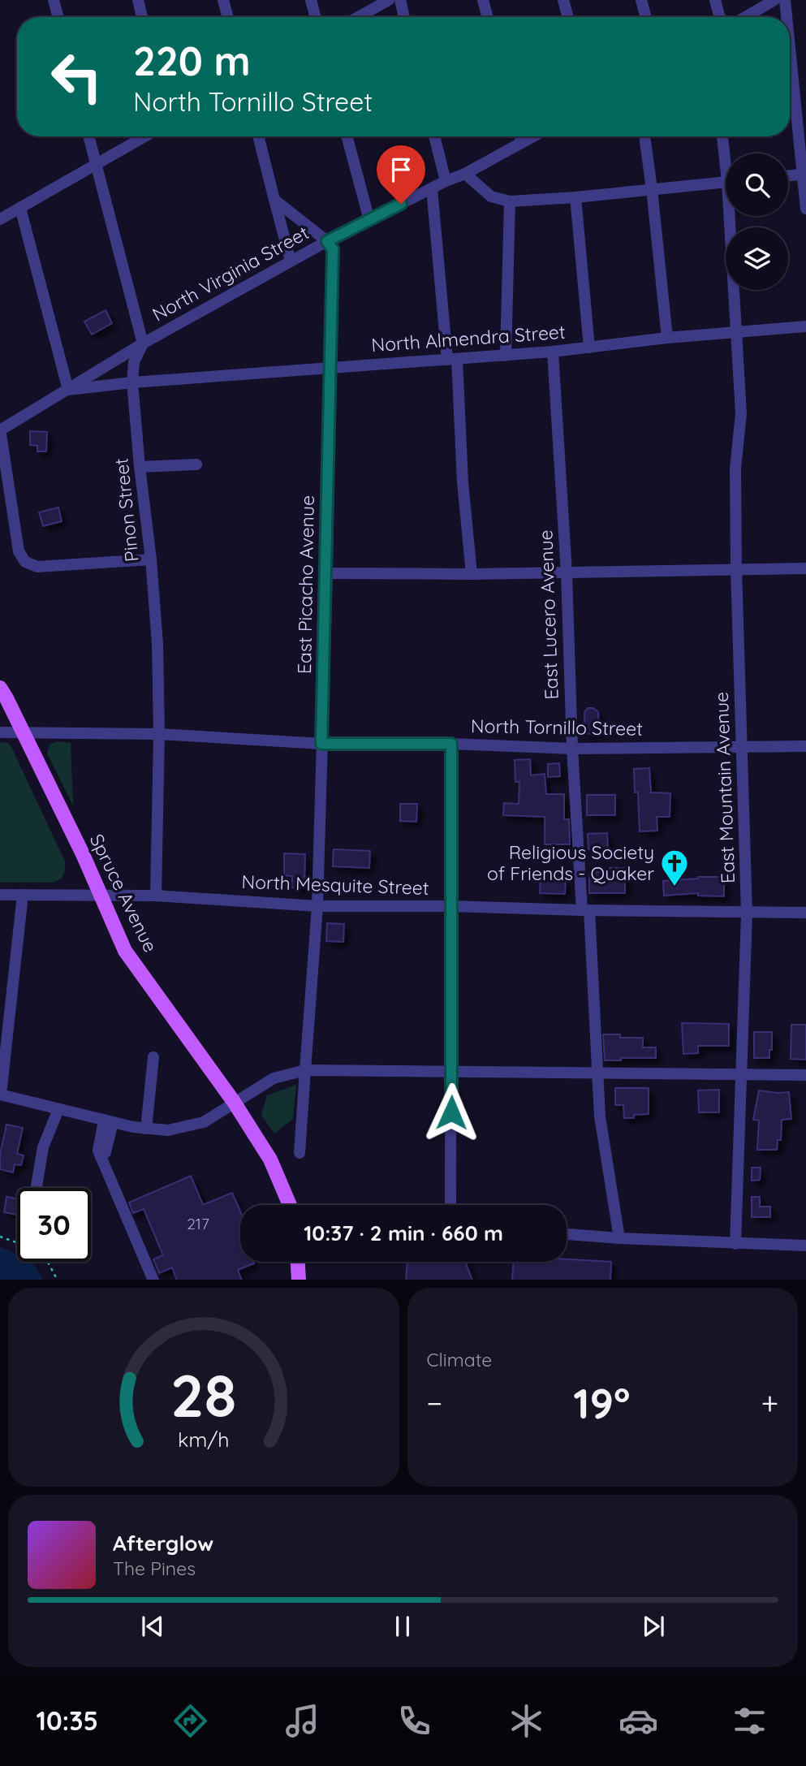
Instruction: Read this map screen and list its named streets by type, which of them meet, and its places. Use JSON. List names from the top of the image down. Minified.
{"streets":{"main road":["Spruce Avenue"],"street":["North Virginia Street","North Almendra Street","Pinon Street","East Picacho Avenue","East Lucero Avenue","North Tornillo Street","East Mountain Avenue","North Mesquite Street"]},"crossings":[["North Virginia Street","North Almendra Street"],["North Virginia Street","Pinon Street"],["North Virginia Street","East Picacho Avenue"],["North Almendra Street","Pinon Street"],["North Almendra Street","East Picacho Avenue"],["North Almendra Street","East Lucero Avenue"],["North Almendra Street","East Mountain Avenue"],["Pinon Street","North Tornillo Street"],["Pinon Street","North Mesquite Street"],["East Picacho Avenue","North Tornillo Street"],["East Picacho Avenue","North Mesquite Street"],["East Lucero Avenue","North Tornillo Street"],["East Lucero Avenue","North Mesquite Street"],["North Tornillo Street","East Mountain Avenue"],["North Tornillo Street","Spruce Avenue"],["East Mountain Avenue","North Mesquite Street"],["North Mesquite Street","Spruce Avenue"]],"places":{"church":["Religious Society of Friends - Quaker"]},"house_numbers":["217"],"page":{"turn":["220 m","North Tornillo Street"],"limit":"30","trip":"10:37 · 2 min · 660 m","tile":"Climate","heat":["−","19°","+"],"song":["Afterglow","The Pines"],"tabs":"10:35","gauge":["28","km/h"]}}
